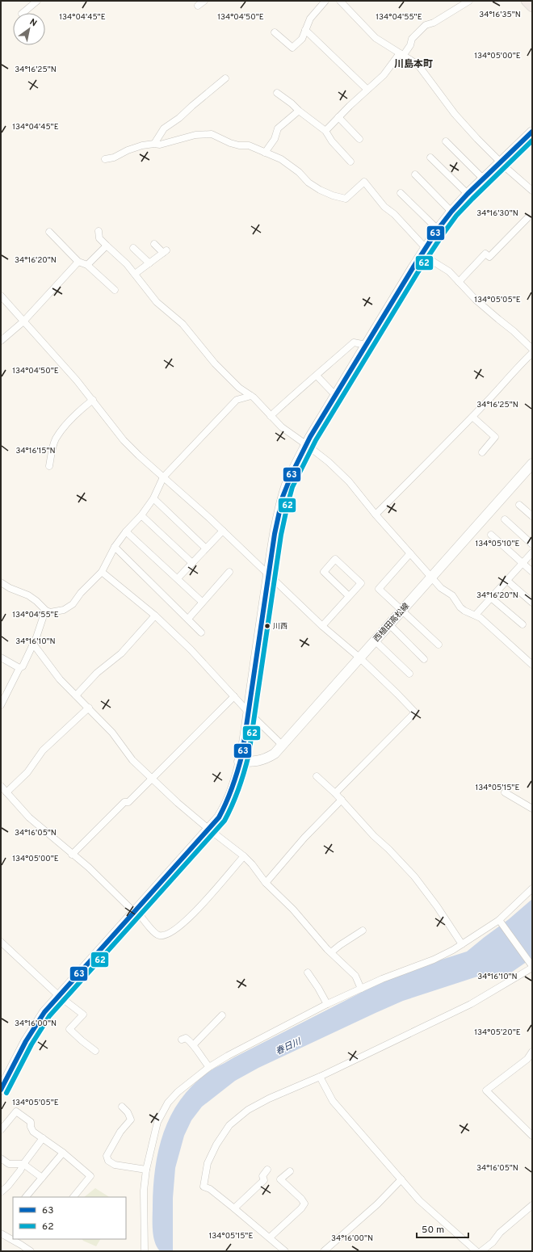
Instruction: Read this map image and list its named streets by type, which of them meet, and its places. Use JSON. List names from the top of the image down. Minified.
{"streets":{"main road":["西植田高松線"]},"districts":["川島本町"],"water":["春日川"],"places":["川西"],"lines":["transit line 63","transit line 62"],"legend":["63","62"],"scale_bar":"50 m","north":"top right","coordinates":["34°16'35\"N","134°04'45\"E","134°04'50\"E","134°04'55\"E","134°05'00\"E","34°16'25\"N","34°16'30\"N","34°16'20\"N","134°05'05\"E","34°16'15\"N","134°05'10\"E","34°16'10\"N","134°05'15\"E","34°16'05\"N","34°16'00\"N","134°05'20\"E"]}
